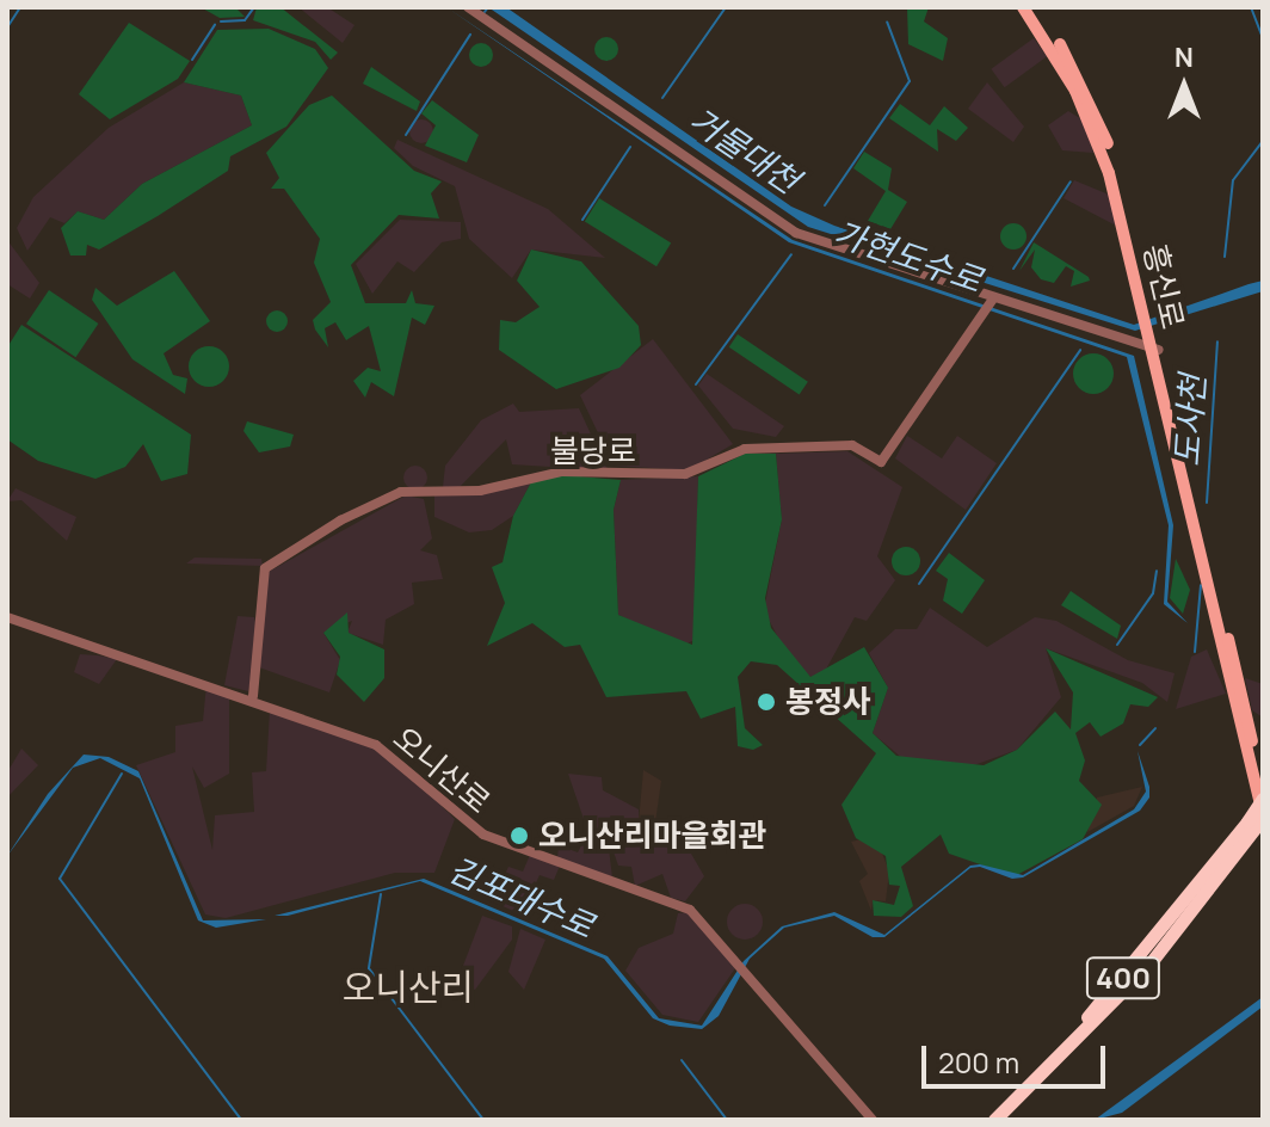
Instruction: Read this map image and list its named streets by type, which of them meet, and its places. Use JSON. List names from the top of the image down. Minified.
{"streets":{"highway":["400"],"main road":["흥신로"],"street":["불당로","오니산로"]},"crossings":[["흥신로","400"],["불당로","오니산로"]],"districts":["오니산리"],"water":["거물대천","가현도수로","도사천","김포대수로"],"places":["봉정사","오니산리마을회관"],"scale_bar":"200 m","north":"top"}
